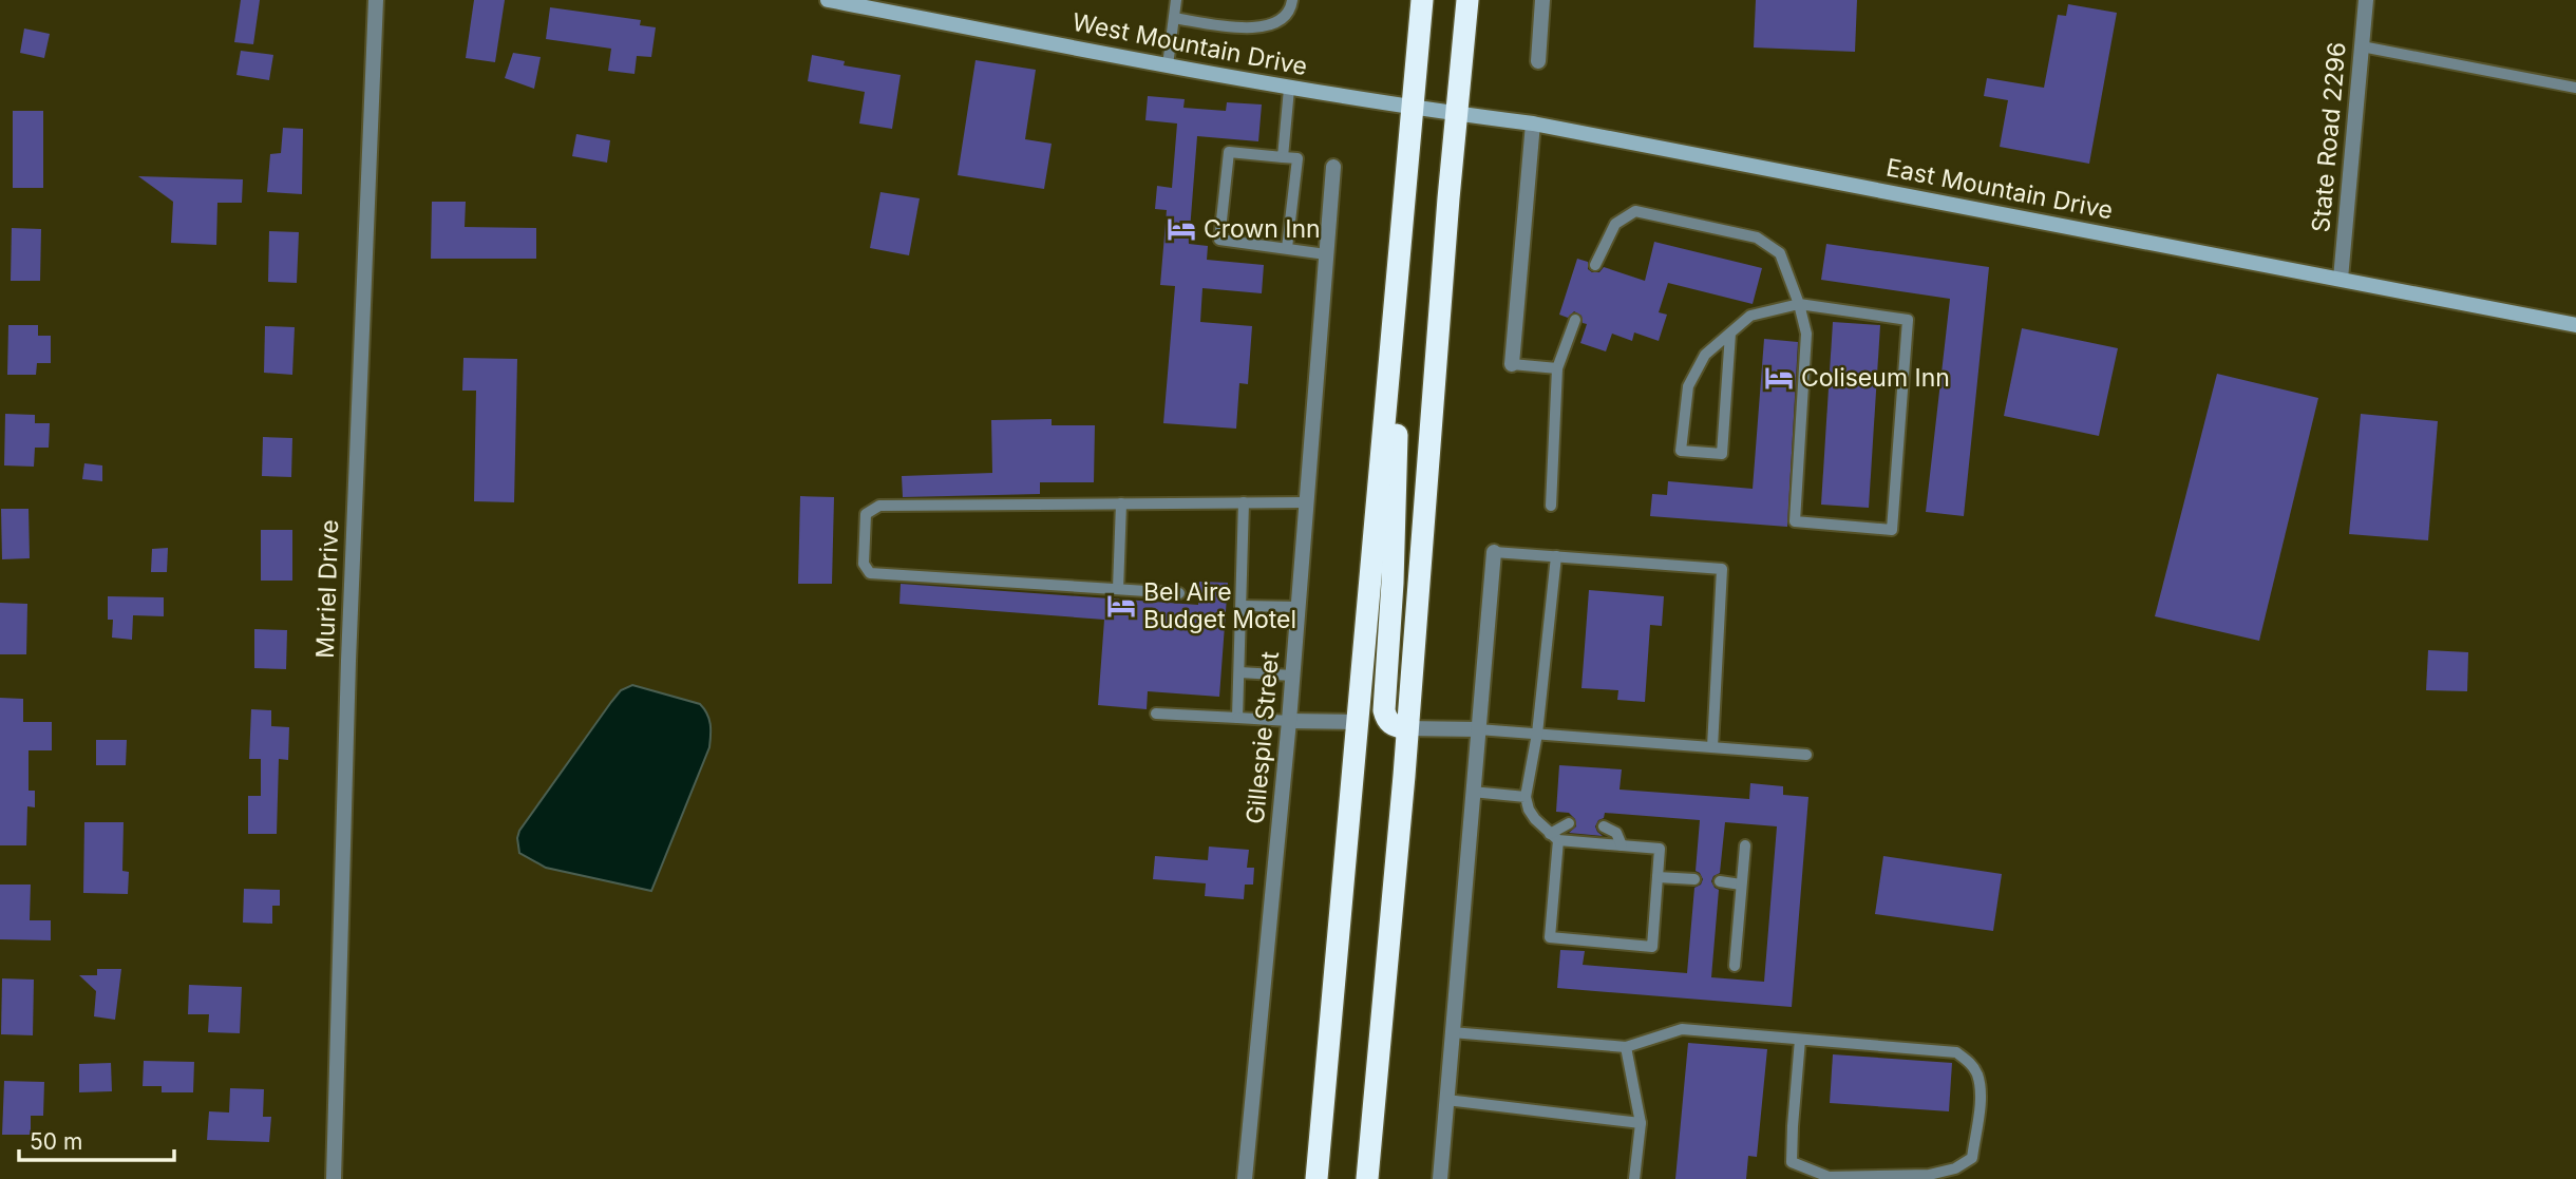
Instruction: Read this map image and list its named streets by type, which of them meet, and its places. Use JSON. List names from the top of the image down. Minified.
{"streets":{"street":["West Mountain Drive","State Road 2296","East Mountain Drive","Muriel Drive","Gillespie Street"]},"crossings":[["West Mountain Drive","East Mountain Drive"],["State Road 2296","East Mountain Drive"]],"places":{"hotel":["Crown Inn","Coliseum Inn","Bel Aire Budget Motel"]},"scale_bar":"50 m"}
